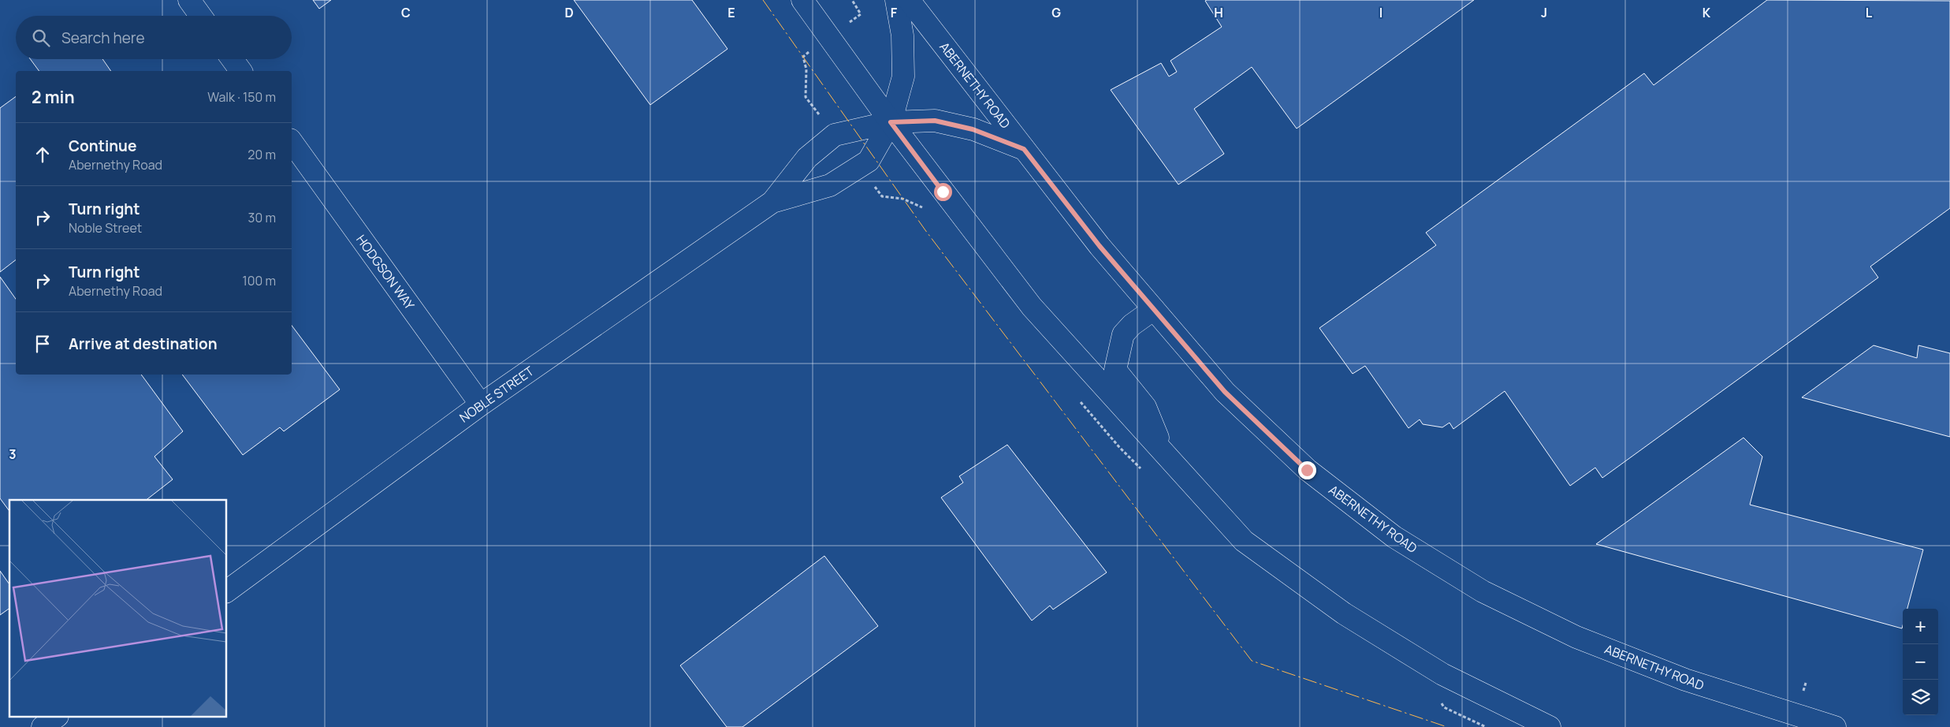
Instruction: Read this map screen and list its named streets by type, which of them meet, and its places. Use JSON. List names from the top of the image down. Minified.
{"streets":{"main road":["ABERNETHY ROAD","HODGSON WAY","NOBLE STREET"]},"crossings":[["ABERNETHY ROAD","NOBLE STREET"],["HODGSON WAY","NOBLE STREET"]],"page":{"search":"Search here","heading":["2 min","Walk · 150 m"],"list":[["Continue","Abernethy Road","20 m"],["Turn right","Noble Street","30 m"],["Turn right","Abernethy Road","100 m"],"Arrive at destination"],"map_buttons":["+","−"]},"grid":{"columns":["C","D","E","F","G","H","I","J","K","L"],"rows":["3"]}}
